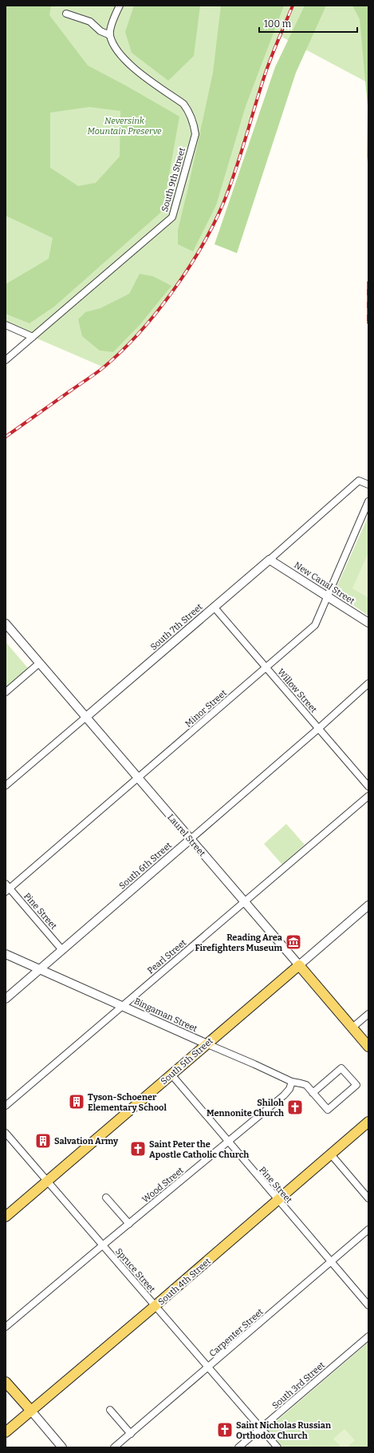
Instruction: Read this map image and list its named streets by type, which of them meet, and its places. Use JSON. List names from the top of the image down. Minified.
{"streets":{"main road":["Laurel Street","South 5th Street","South 4th Street"],"street":["South 9th Street","New Canal Street","South 7th Street","Willow Street","Minor Street","South 6th Street","Pine Street","Pearl Street","Bingaman Street","Wood Street","Spruce Street","Carpenter Street","South 3rd Street"]},"crossings":[["New Canal Street","South 7th Street"],["New Canal Street","Minor Street"],["South 7th Street","Willow Street"],["South 7th Street","Laurel Street"],["Willow Street","Minor Street"],["Willow Street","South 6th Street"],["Minor Street","Laurel Street"],["Minor Street","Pine Street"],["Laurel Street","South 6th Street"],["Laurel Street","Pearl Street"],["Laurel Street","South 5th Street"],["South 6th Street","Pine Street"],["South 6th Street","Bingaman Street"],["Pine Street","South 5th Street"],["Pine Street","Wood Street"],["Pine Street","South 4th Street"],["Pine Street","Carpenter Street"],["Pearl Street","Bingaman Street"],["Bingaman Street","South 5th Street"],["Bingaman Street","Wood Street"],["South 5th Street","Spruce Street"],["Wood Street","Spruce Street"],["Spruce Street","South 4th Street"],["Spruce Street","Carpenter Street"],["Spruce Street","South 3rd Street"]],"parks":["Neversink Mountain Preserve"],"places":{"museum":["Reading Area Firefighters Museum"],"building":["Tyson-Schoener Elementary School","Salvation Army"],"church":["Shiloh Mennonite Church","Saint Peter the Apostle Catholic Church","Saint Nicholas Russian Orthodox Church"]},"scale_bar":"100 m"}
